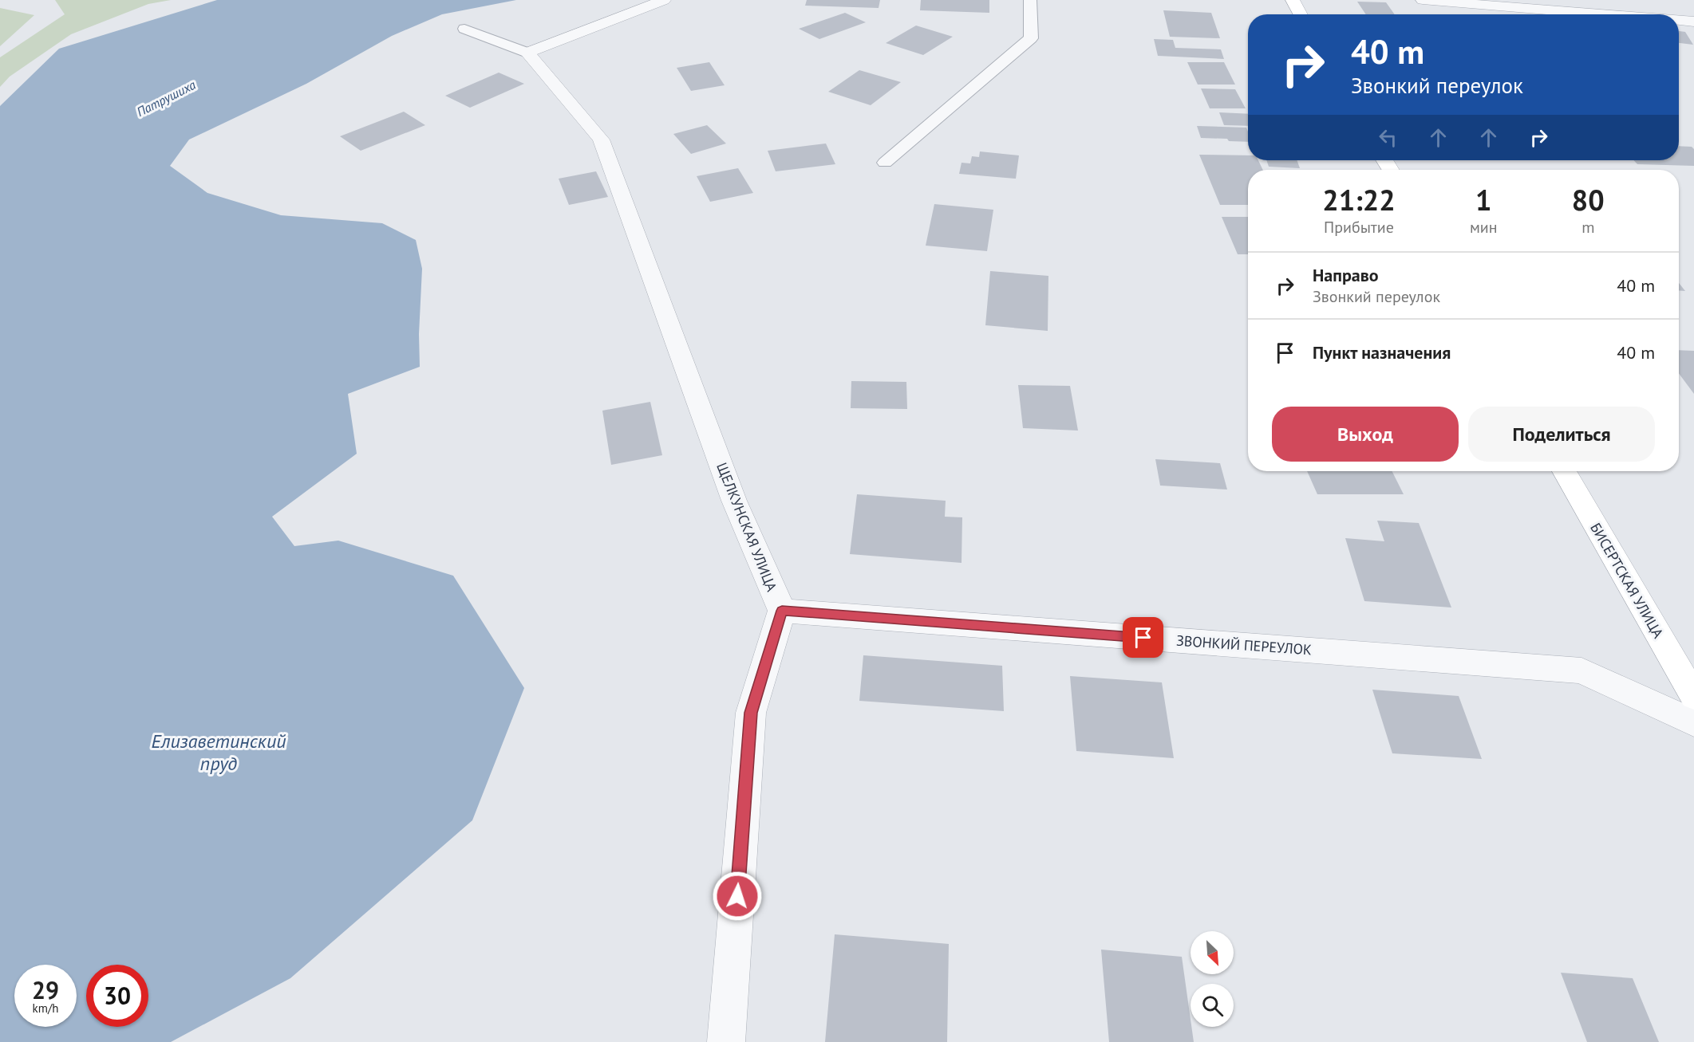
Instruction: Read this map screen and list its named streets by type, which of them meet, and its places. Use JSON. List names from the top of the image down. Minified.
{"streets":{"main road":["БИСЕРТСКАЯ УЛИЦА"],"street":["ЩЕЛКУНСКАЯ УЛИЦА","ЗВОНКИЙ ПЕРЕУЛОК"]},"crossings":[["ЩЕЛКУНСКАЯ УЛИЦА","ЗВОНКИЙ ПЕРЕУЛОК"]],"water":["Патрушиха","Елизаветинский пруд"],"north":"bottom right","page":{"turn":["40 m","Звонкий переулок"],"eta":["21:22","Прибытие","1","мин","80","m"],"list":[{"name":"Направо","note":"Звонкий переулок","value":"40 m"},{"name":"Пункт назначения","value":"40 m"}],"buttons":["Выход","Поделиться"],"speed":"29 km/h","limit":"30"}}
